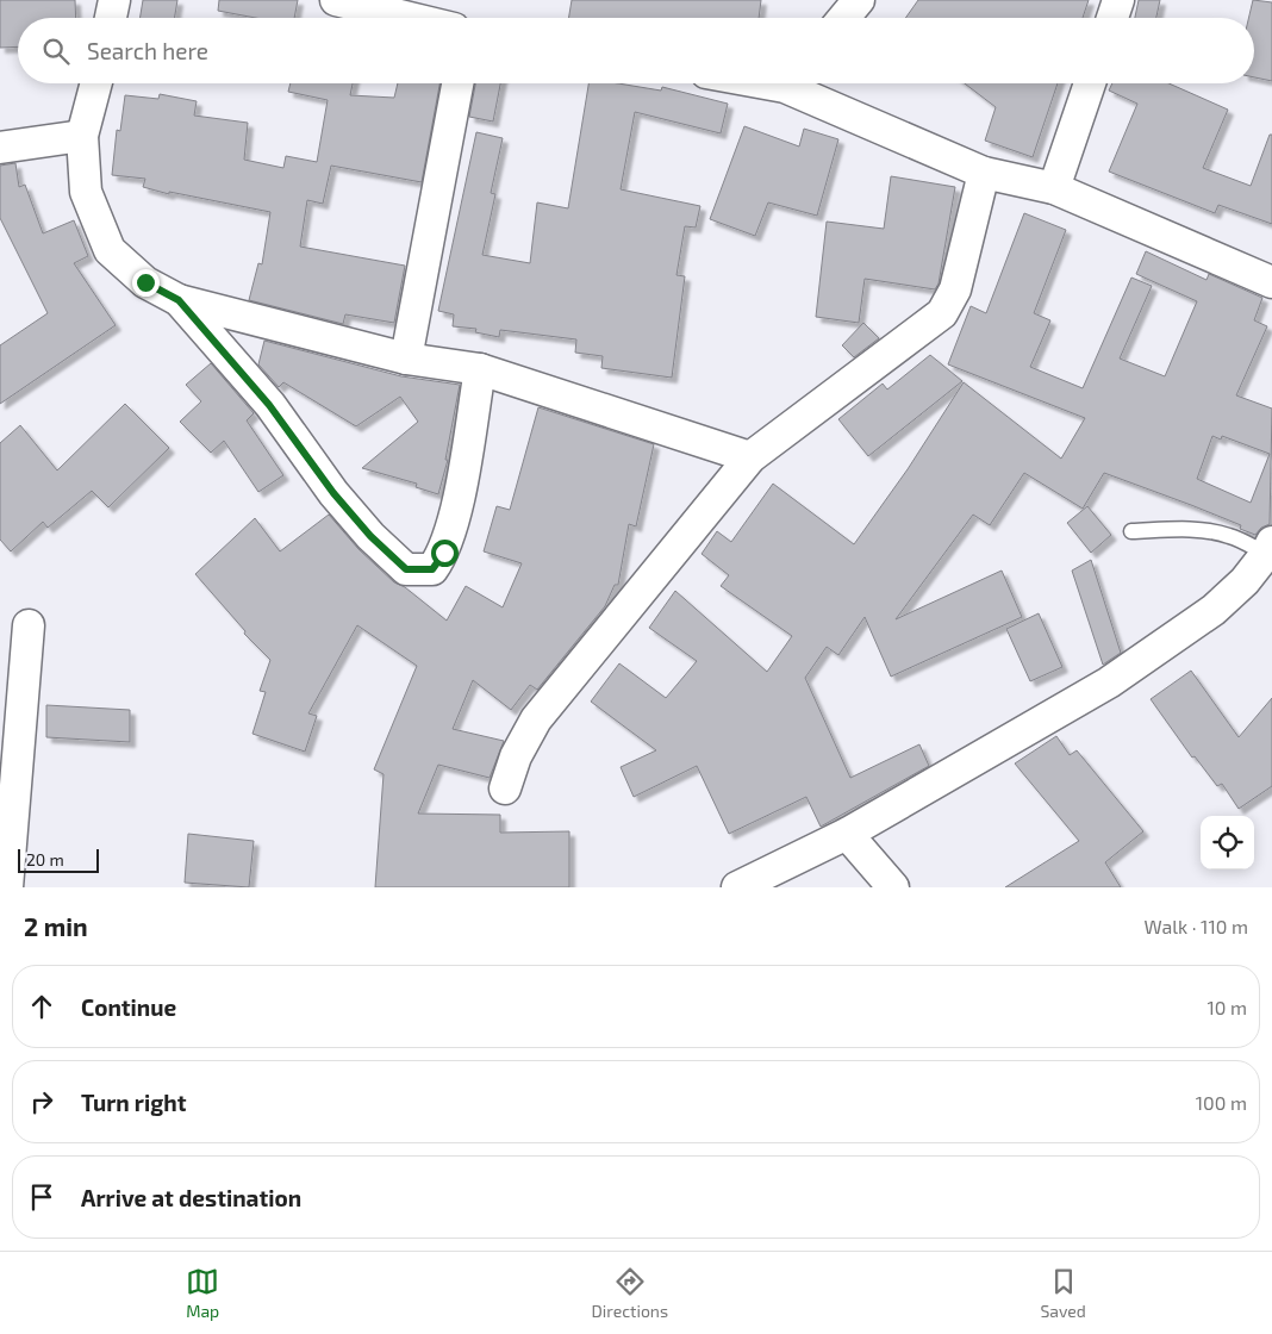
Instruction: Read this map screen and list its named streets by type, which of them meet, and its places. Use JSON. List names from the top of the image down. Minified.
{"scale_bar":"20 m","page":{"search":"Search here","scale":"20 m","heading":["2 min","Walk · 110 m"],"list":[["Continue","10 m"],["Turn right","100 m"],"Arrive at destination"],"nav":["Map","Directions","Saved"]}}
